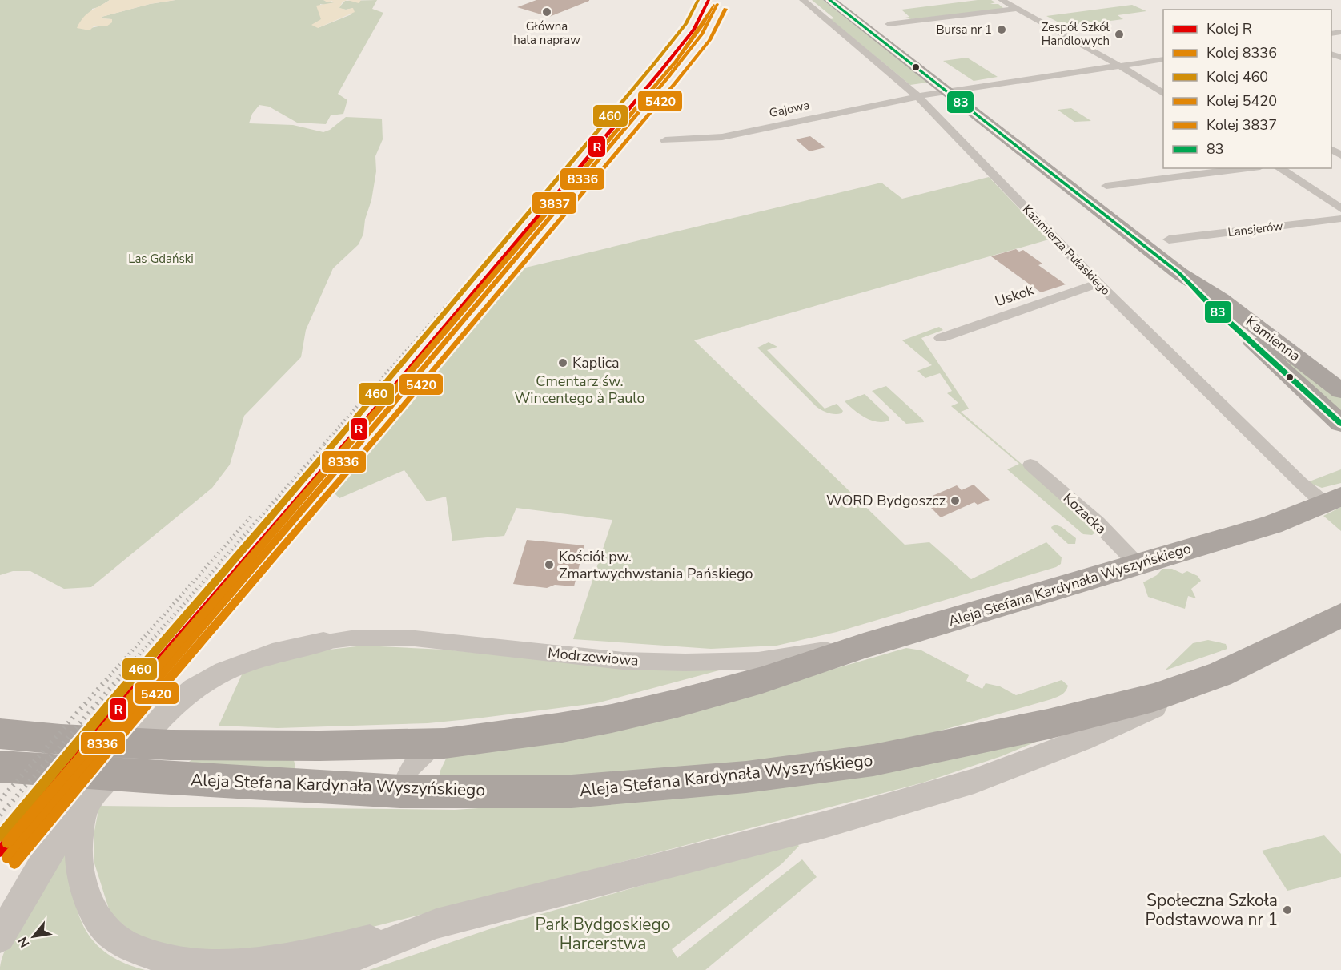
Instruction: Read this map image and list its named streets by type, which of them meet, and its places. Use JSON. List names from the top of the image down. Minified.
{"streets":{"main road":["Kamienna","Aleja Stefana Kardynała Wyszyńskiego"],"street":["Gajowa","Lansjerów","Kazimierza Pułaskiego","Uskok","Kozacka","Modrzewiowa"]},"crossings":[["Gajowa","Kazimierza Pułaskiego"],["Gajowa","Kamienna"],["Kazimierza Pułaskiego","Uskok"],["Kazimierza Pułaskiego","Aleja Stefana Kardynała Wyszyńskiego"],["Kozacka","Aleja Stefana Kardynała Wyszyńskiego"],["Aleja Stefana Kardynała Wyszyńskiego","Modrzewiowa"]],"parks":["Las Gdański","Cmentarz św. Wincentego à Paulo","Park Bydgoskiego Harcerstwa"],"places":["Główna hala napraw","Bursa nr 1","Zespół Szkół Handlowych","Kaplica","WORD Bydgoszcz","Kościół pw. Zmartwychwstania Pańskiego","Społeczna Szkoła Podstawowa nr 1"],"lines":["rail line R","rail line 460","transit line 83","rail line 8336","rail line 3837","rail line 5420"],"legend":["Kolej R","Kolej 8336","Kolej 460","Kolej 5420","Kolej 3837","83"],"north":"bottom left"}
